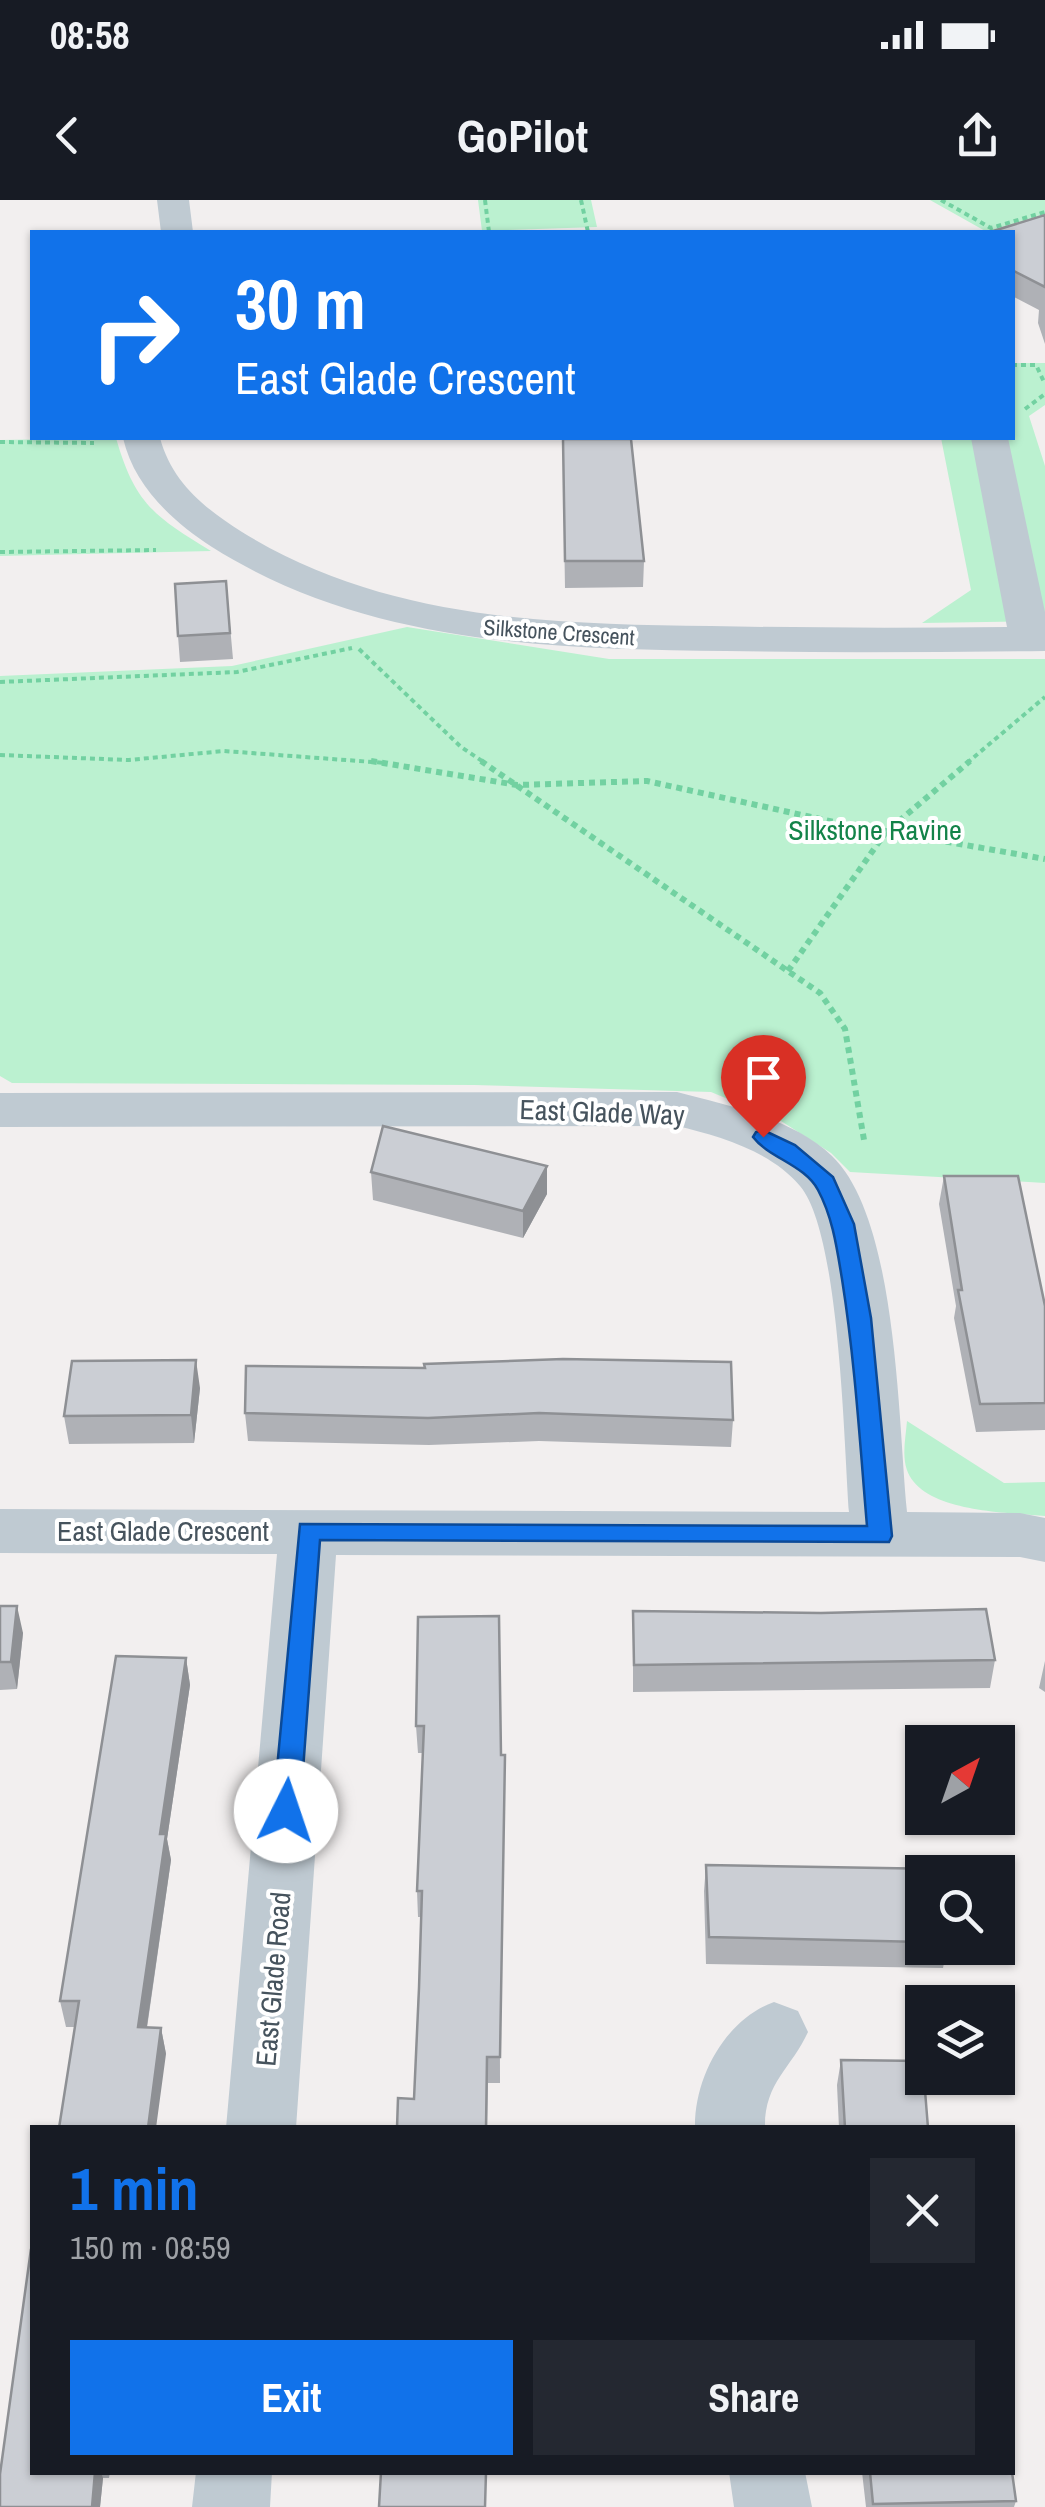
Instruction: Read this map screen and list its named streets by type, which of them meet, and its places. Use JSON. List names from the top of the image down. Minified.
{"streets":{"street":["Silkstone Crescent","East Glade Way","East Glade Crescent","East Glade Road"]},"crossings":[["East Glade Way","East Glade Crescent"],["East Glade Crescent","East Glade Road"]],"parks":["Silkstone Ravine"],"north":"top right","page":{"status":"08:58","header":"GoPilot","turn":["30 m","East Glade Crescent"],"heading":["1 min","150 m · 08:59"],"buttons":["Exit","Share"]}}
